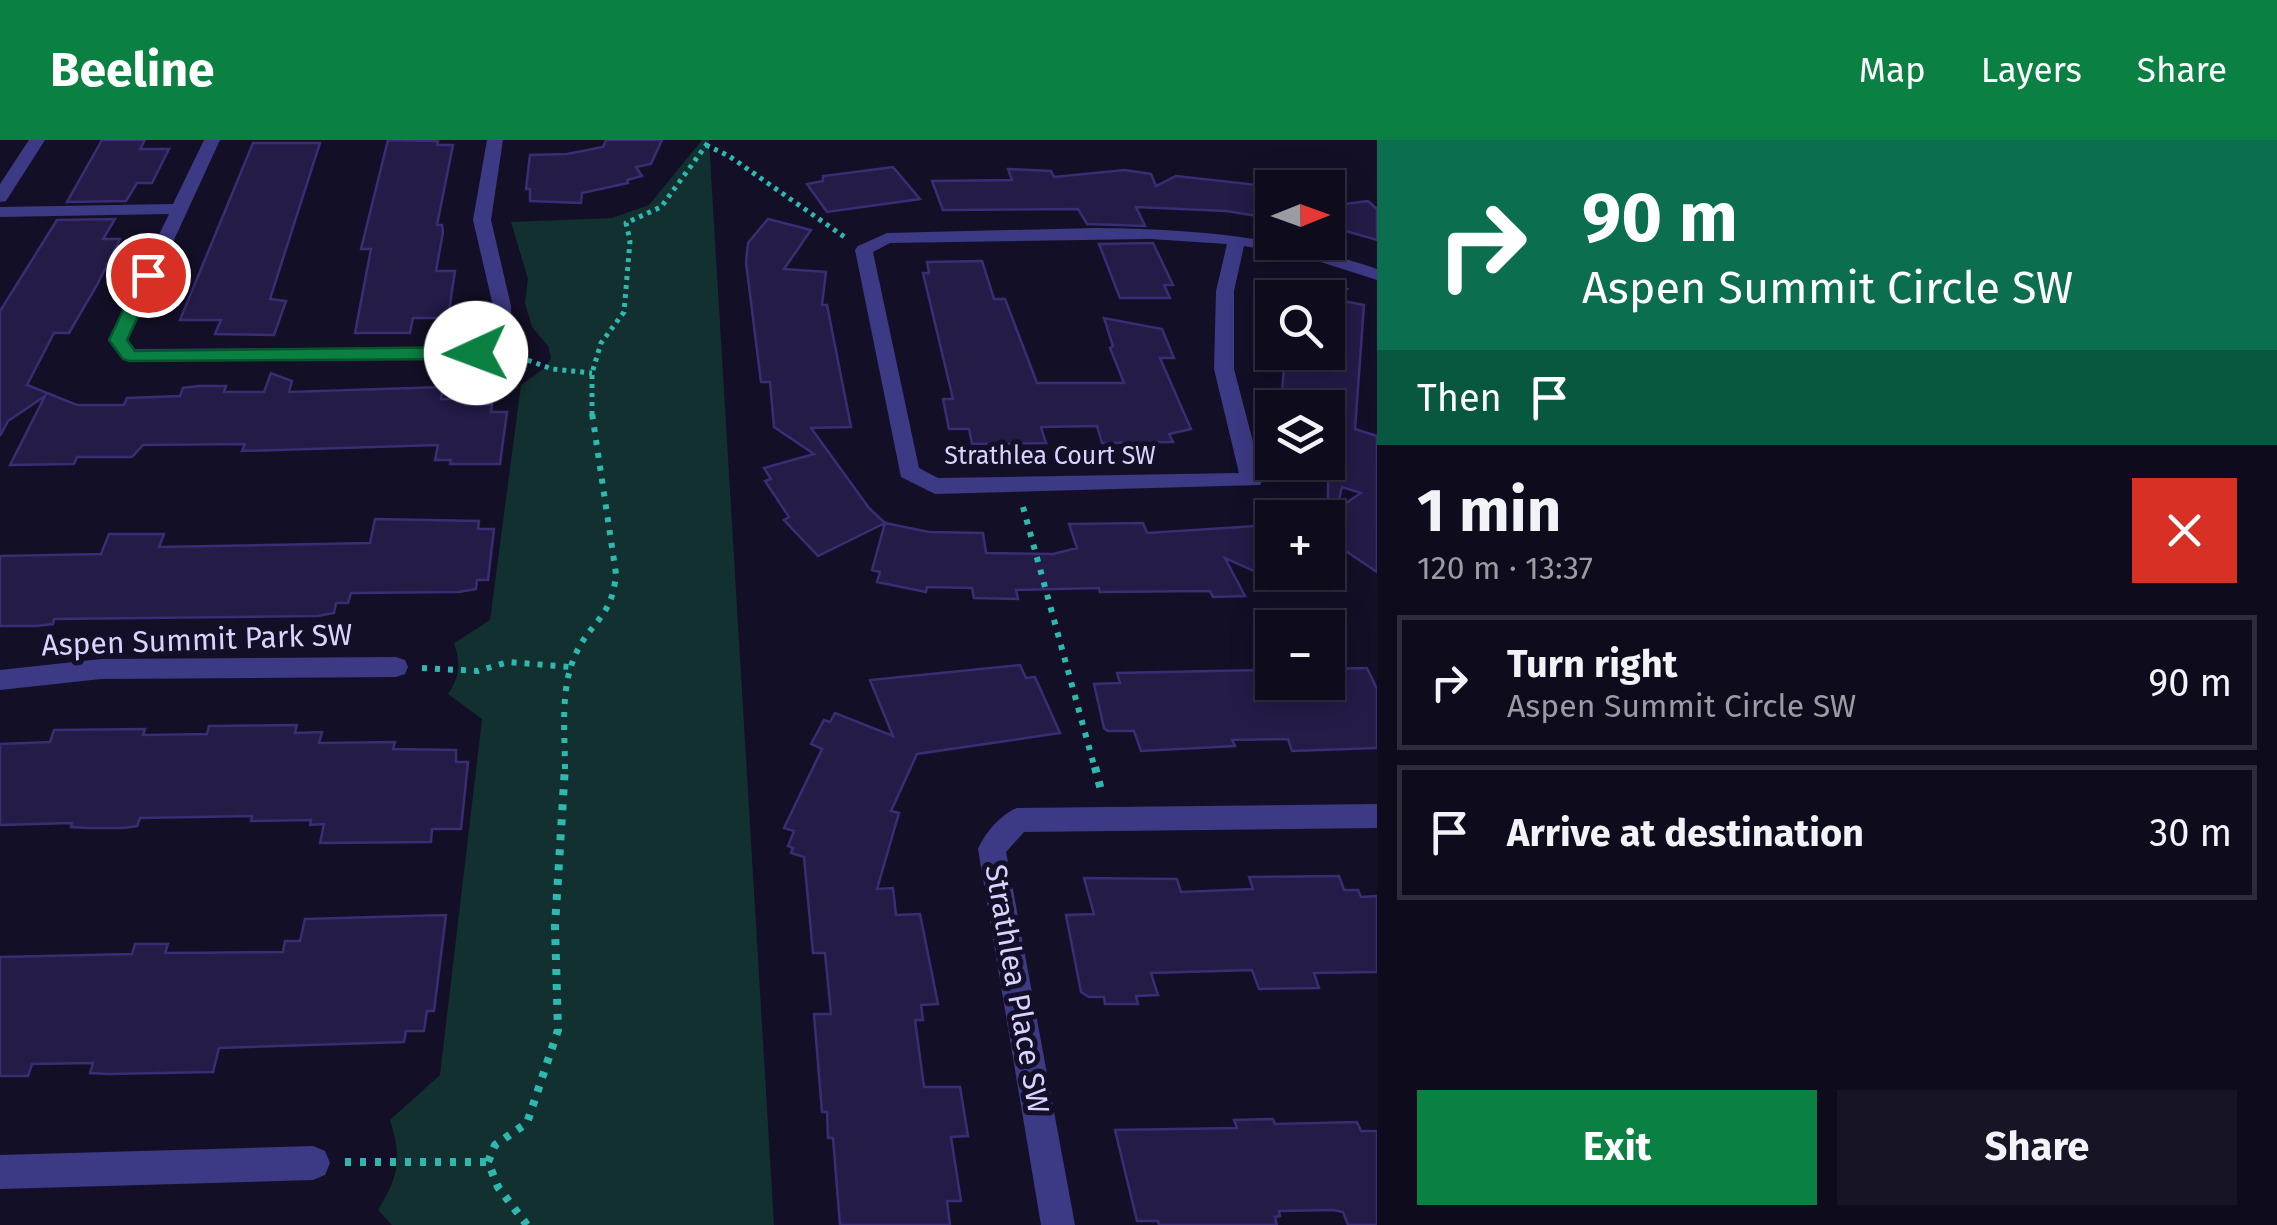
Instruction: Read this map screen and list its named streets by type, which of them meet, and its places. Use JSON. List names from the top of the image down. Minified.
{"streets":{"street":["Strathlea Court SW","Aspen Summit Park SW","Strathlea Place SW"]},"north":"right","page":{"header":"Beeline","nav":["Map","Layers","Share"],"turn":["90 m","Aspen Summit Circle SW"],"map_buttons":["+","−"],"then":"Then","heading":["1 min","120 m · 13:37"],"list":[{"name":"Turn right","note":"Aspen Summit Circle SW","value":"90 m"},{"name":"Arrive at destination","value":"30 m"}],"buttons":["Exit","Share"]}}
